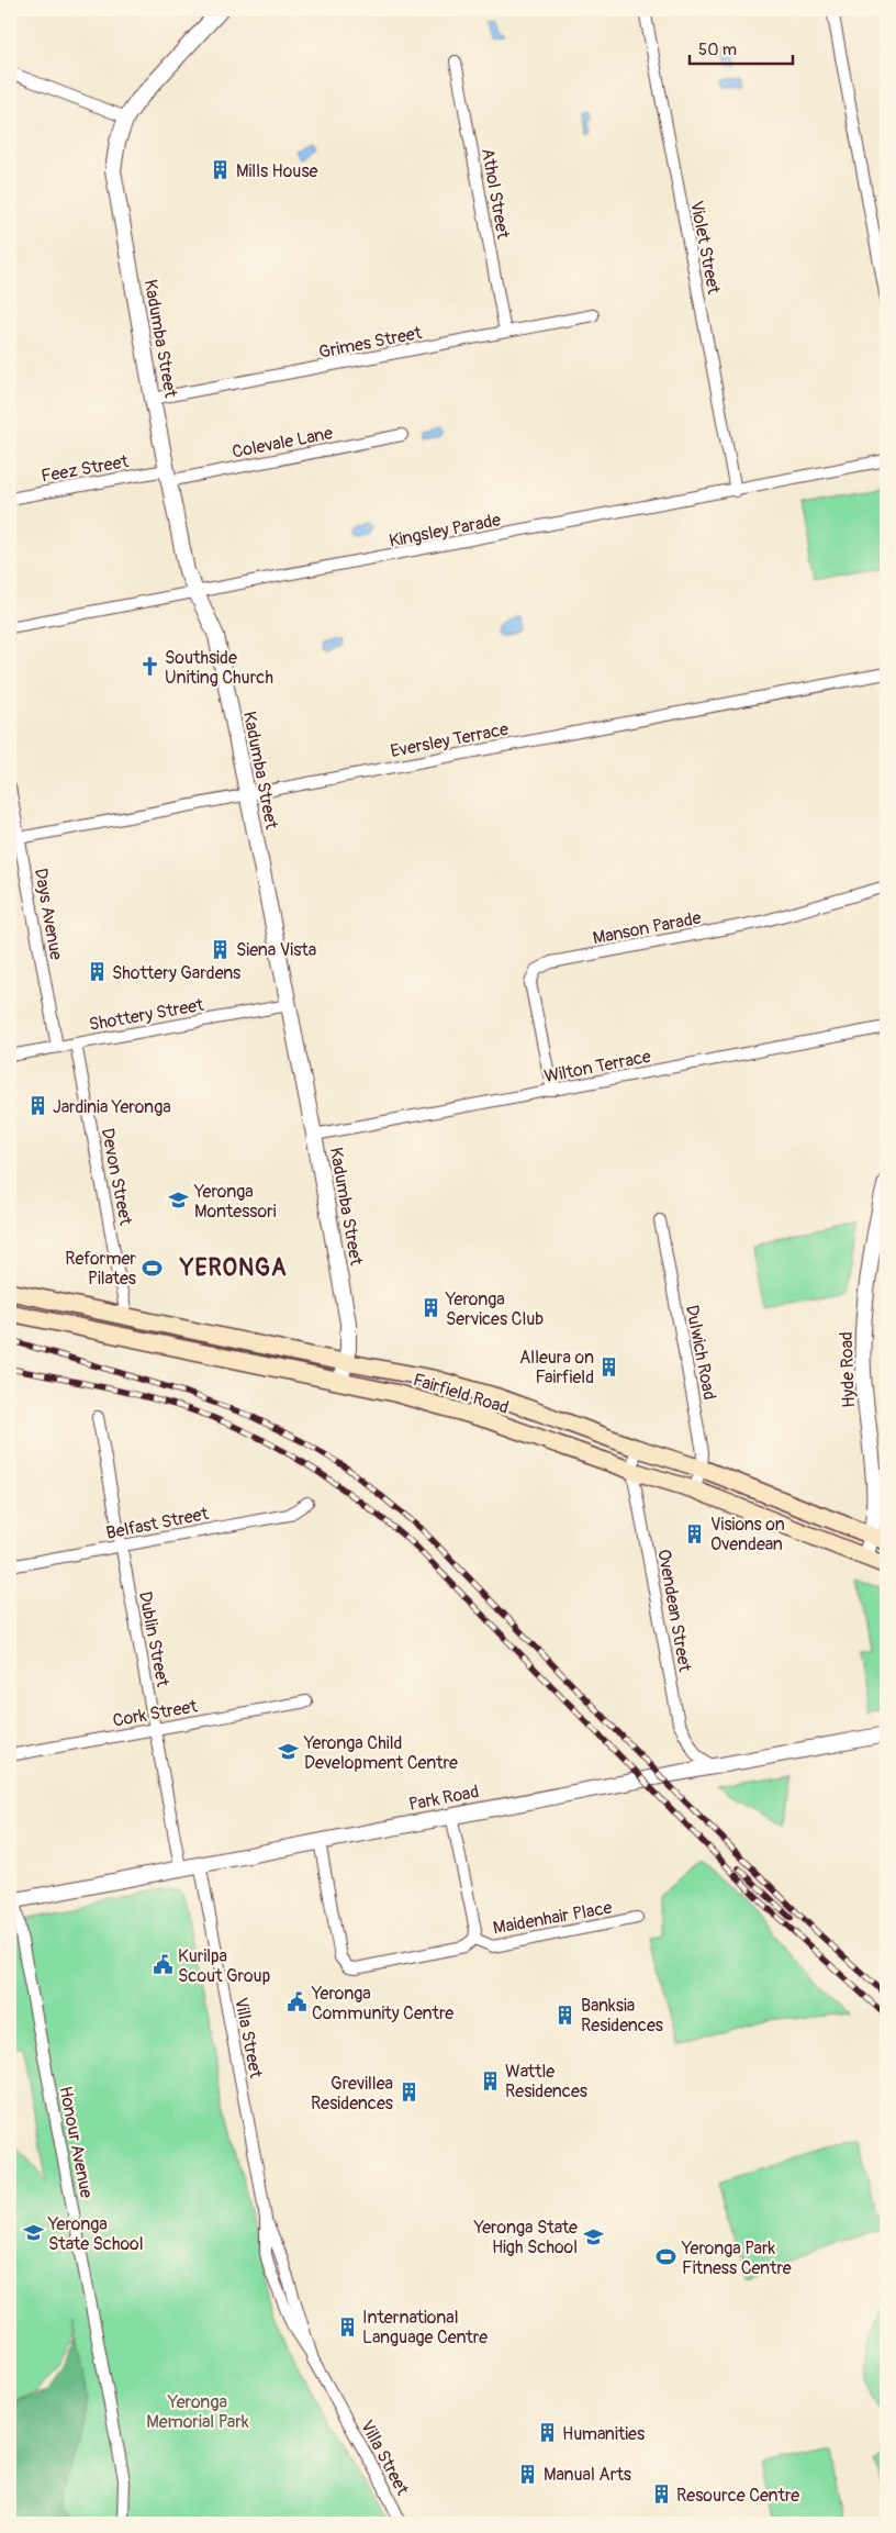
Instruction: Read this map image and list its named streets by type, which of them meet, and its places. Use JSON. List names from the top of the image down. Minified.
{"streets":{"main road":["Fairfield Road"],"street":["Athol Street","Violet Street","Kadumba Street","Grimes Street","Colevale Lane","Feez Street","Kingsley Parade","Eversley Terrace","Days Avenue","Manson Parade","Shottery Street","Wilton Terrace","Devon Street","Dulwich Road","Hyde Road","Belfast Street","Ovendean Street","Dublin Street","Cork Street","Park Road","Maidenhair Place","Villa Street","Honour Avenue"]},"crossings":[["Athol Street","Grimes Street"],["Violet Street","Kingsley Parade"],["Kadumba Street","Grimes Street"],["Kadumba Street","Colevale Lane"],["Kadumba Street","Feez Street"],["Kadumba Street","Kingsley Parade"],["Kadumba Street","Eversley Terrace"],["Kadumba Street","Shottery Street"],["Kadumba Street","Wilton Terrace"],["Kadumba Street","Fairfield Road"],["Colevale Lane","Feez Street"],["Eversley Terrace","Days Avenue"],["Days Avenue","Shottery Street"],["Manson Parade","Wilton Terrace"],["Shottery Street","Devon Street"],["Devon Street","Fairfield Road"],["Dulwich Road","Fairfield Road"],["Hyde Road","Fairfield Road"],["Fairfield Road","Ovendean Street"],["Belfast Street","Dublin Street"],["Ovendean Street","Park Road"],["Dublin Street","Cork Street"],["Dublin Street","Park Road"],["Park Road","Villa Street"],["Park Road","Honour Avenue"]],"districts":["YERONGA"],"parks":["Yeronga Memorial Park"],"places":{"building":["Mills House","Siena Vista","Shottery Gardens","Jardinia Yeronga","Yeronga Services Club","Alleura on Fairfield","Visions on Ovendean","Banksia Residences","Wattle Residences","Grevillea Residences","International Language Centre","Humanities","Manual Arts","Resource Centre"],"church":["Southside Uniting Church"],"school or university":["Yeronga Montessori","Yeronga Child Development Centre","Yeronga State School","Yeronga State High School"],"sports":["Reformer Pilates","Yeronga Park Fitness Centre"],"public building":["Kurilpa Scout Group","Yeronga Community Centre"]},"scale_bar":"50 m"}
